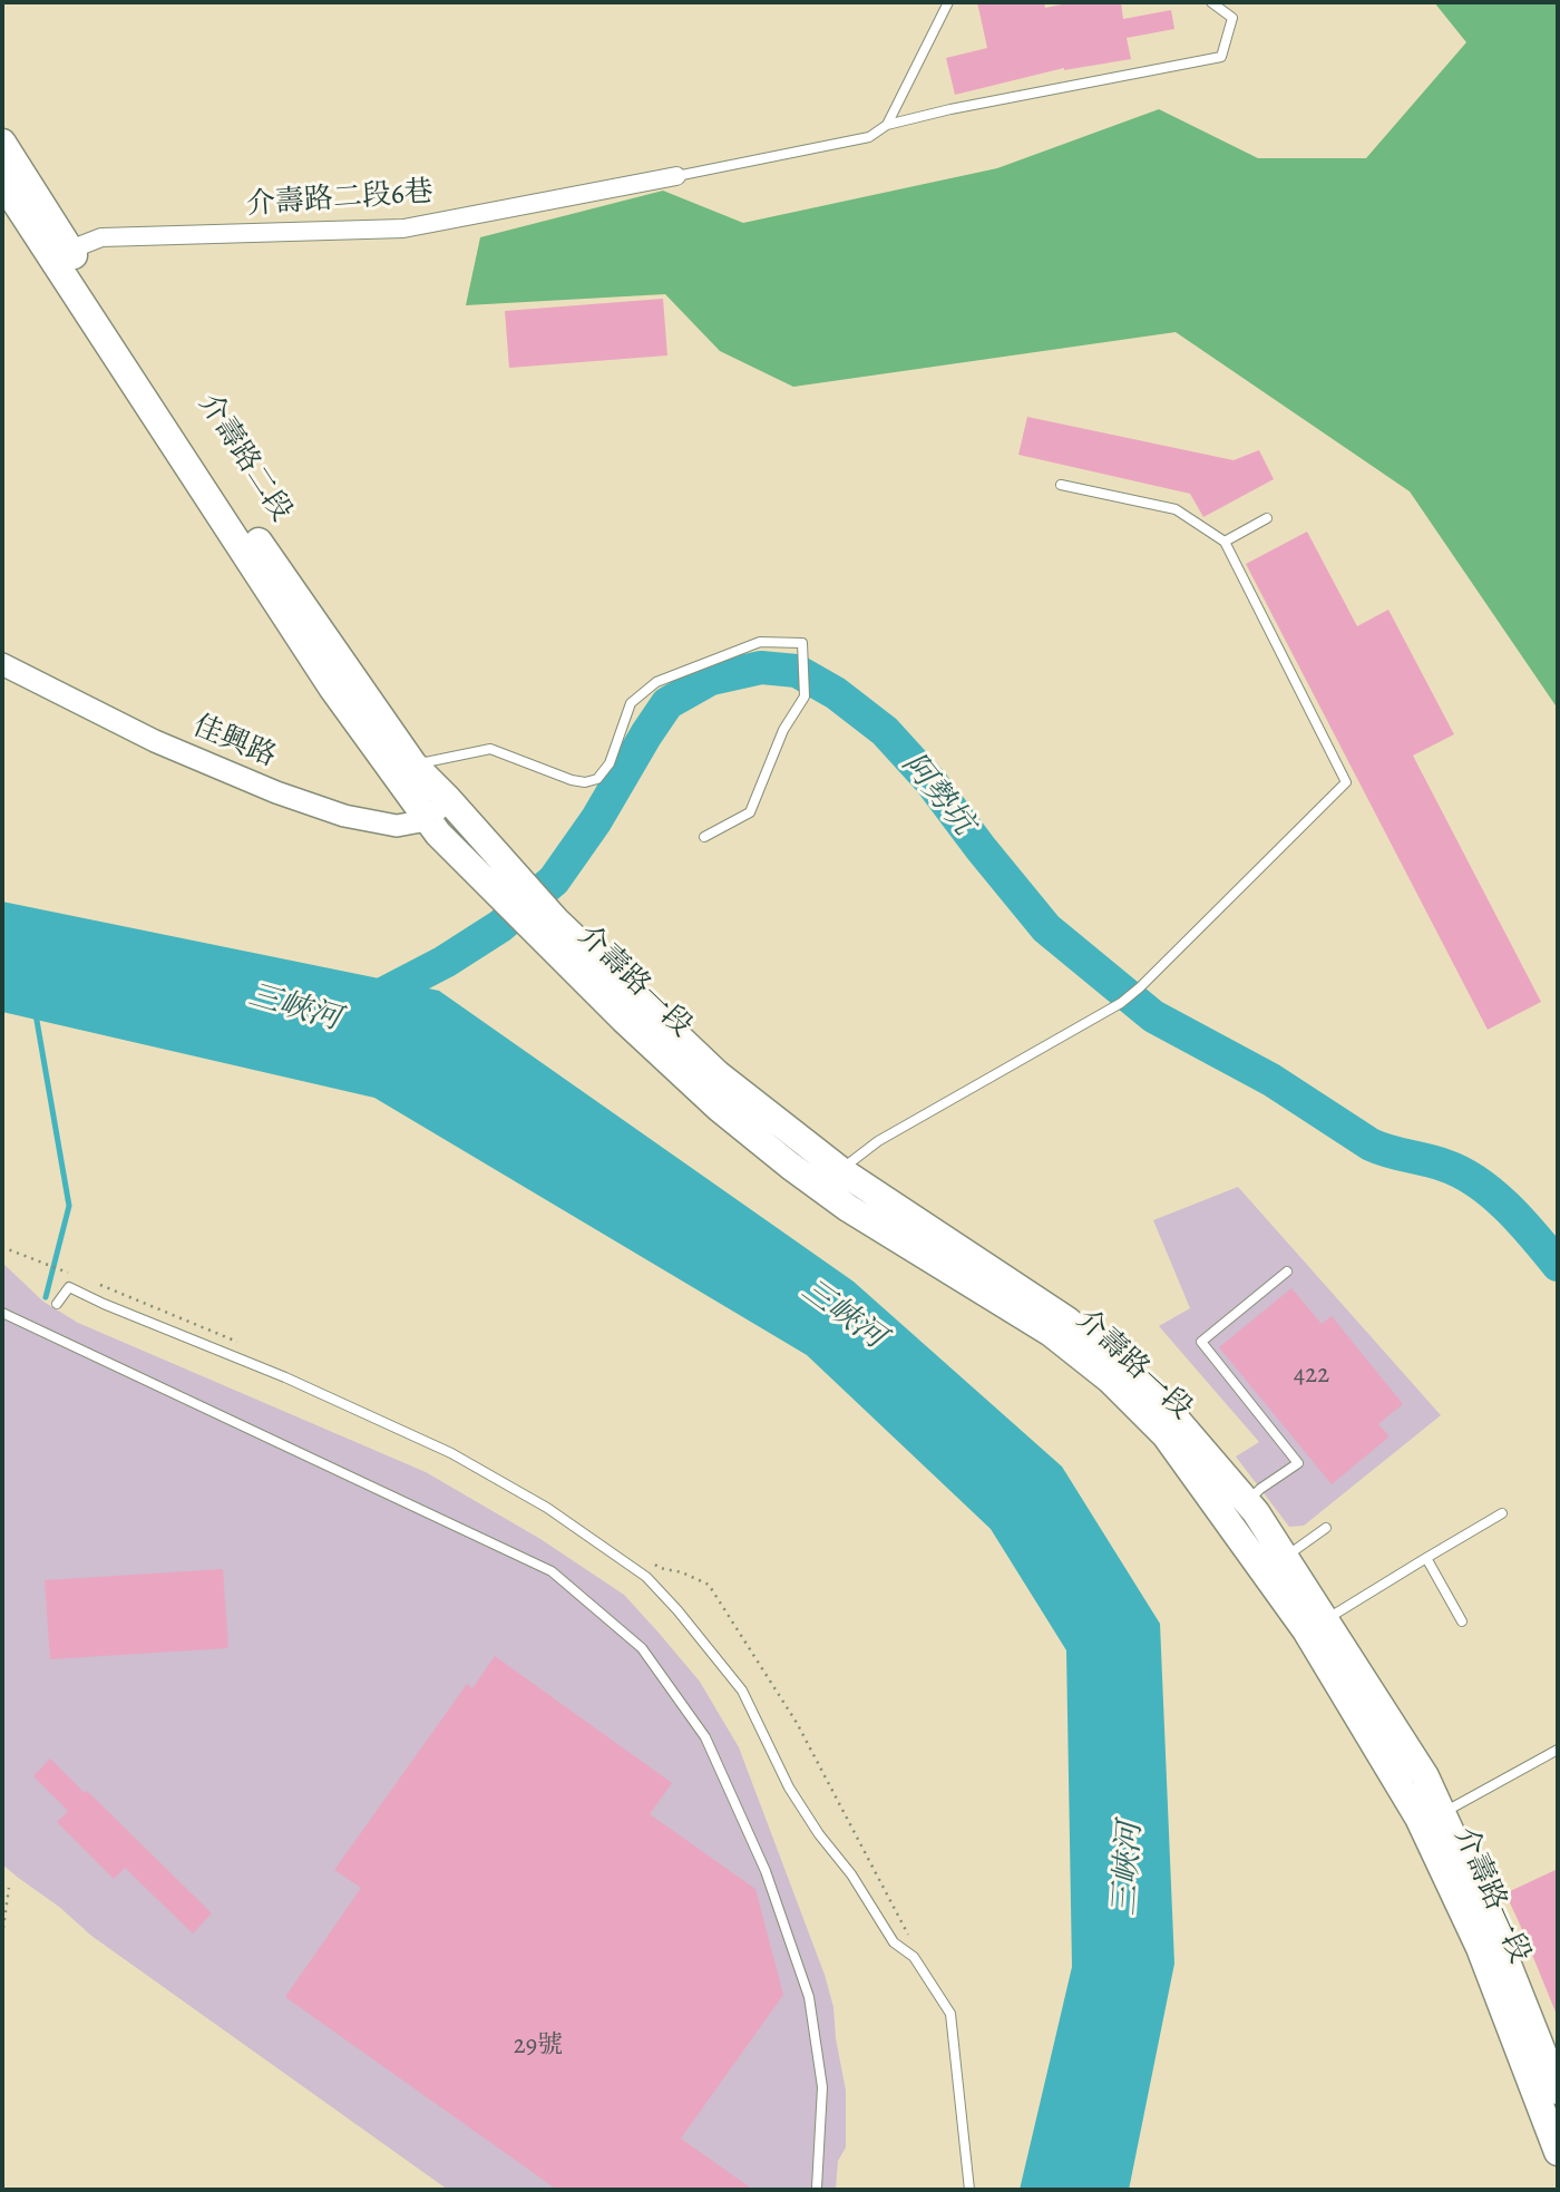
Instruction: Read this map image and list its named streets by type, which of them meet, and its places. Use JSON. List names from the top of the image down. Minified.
{"streets":{"main road":["介壽路二段","介壽路一段"],"street":["介壽路二段6巷","佳興路"]},"crossings":[["介壽路二段6巷","介壽路二段"],["介壽路二段","佳興路"],["介壽路二段","介壽路一段"],["佳興路","介壽路一段"]],"water":["阿勢坑","三峽河"],"house_numbers":["422","29號"]}
